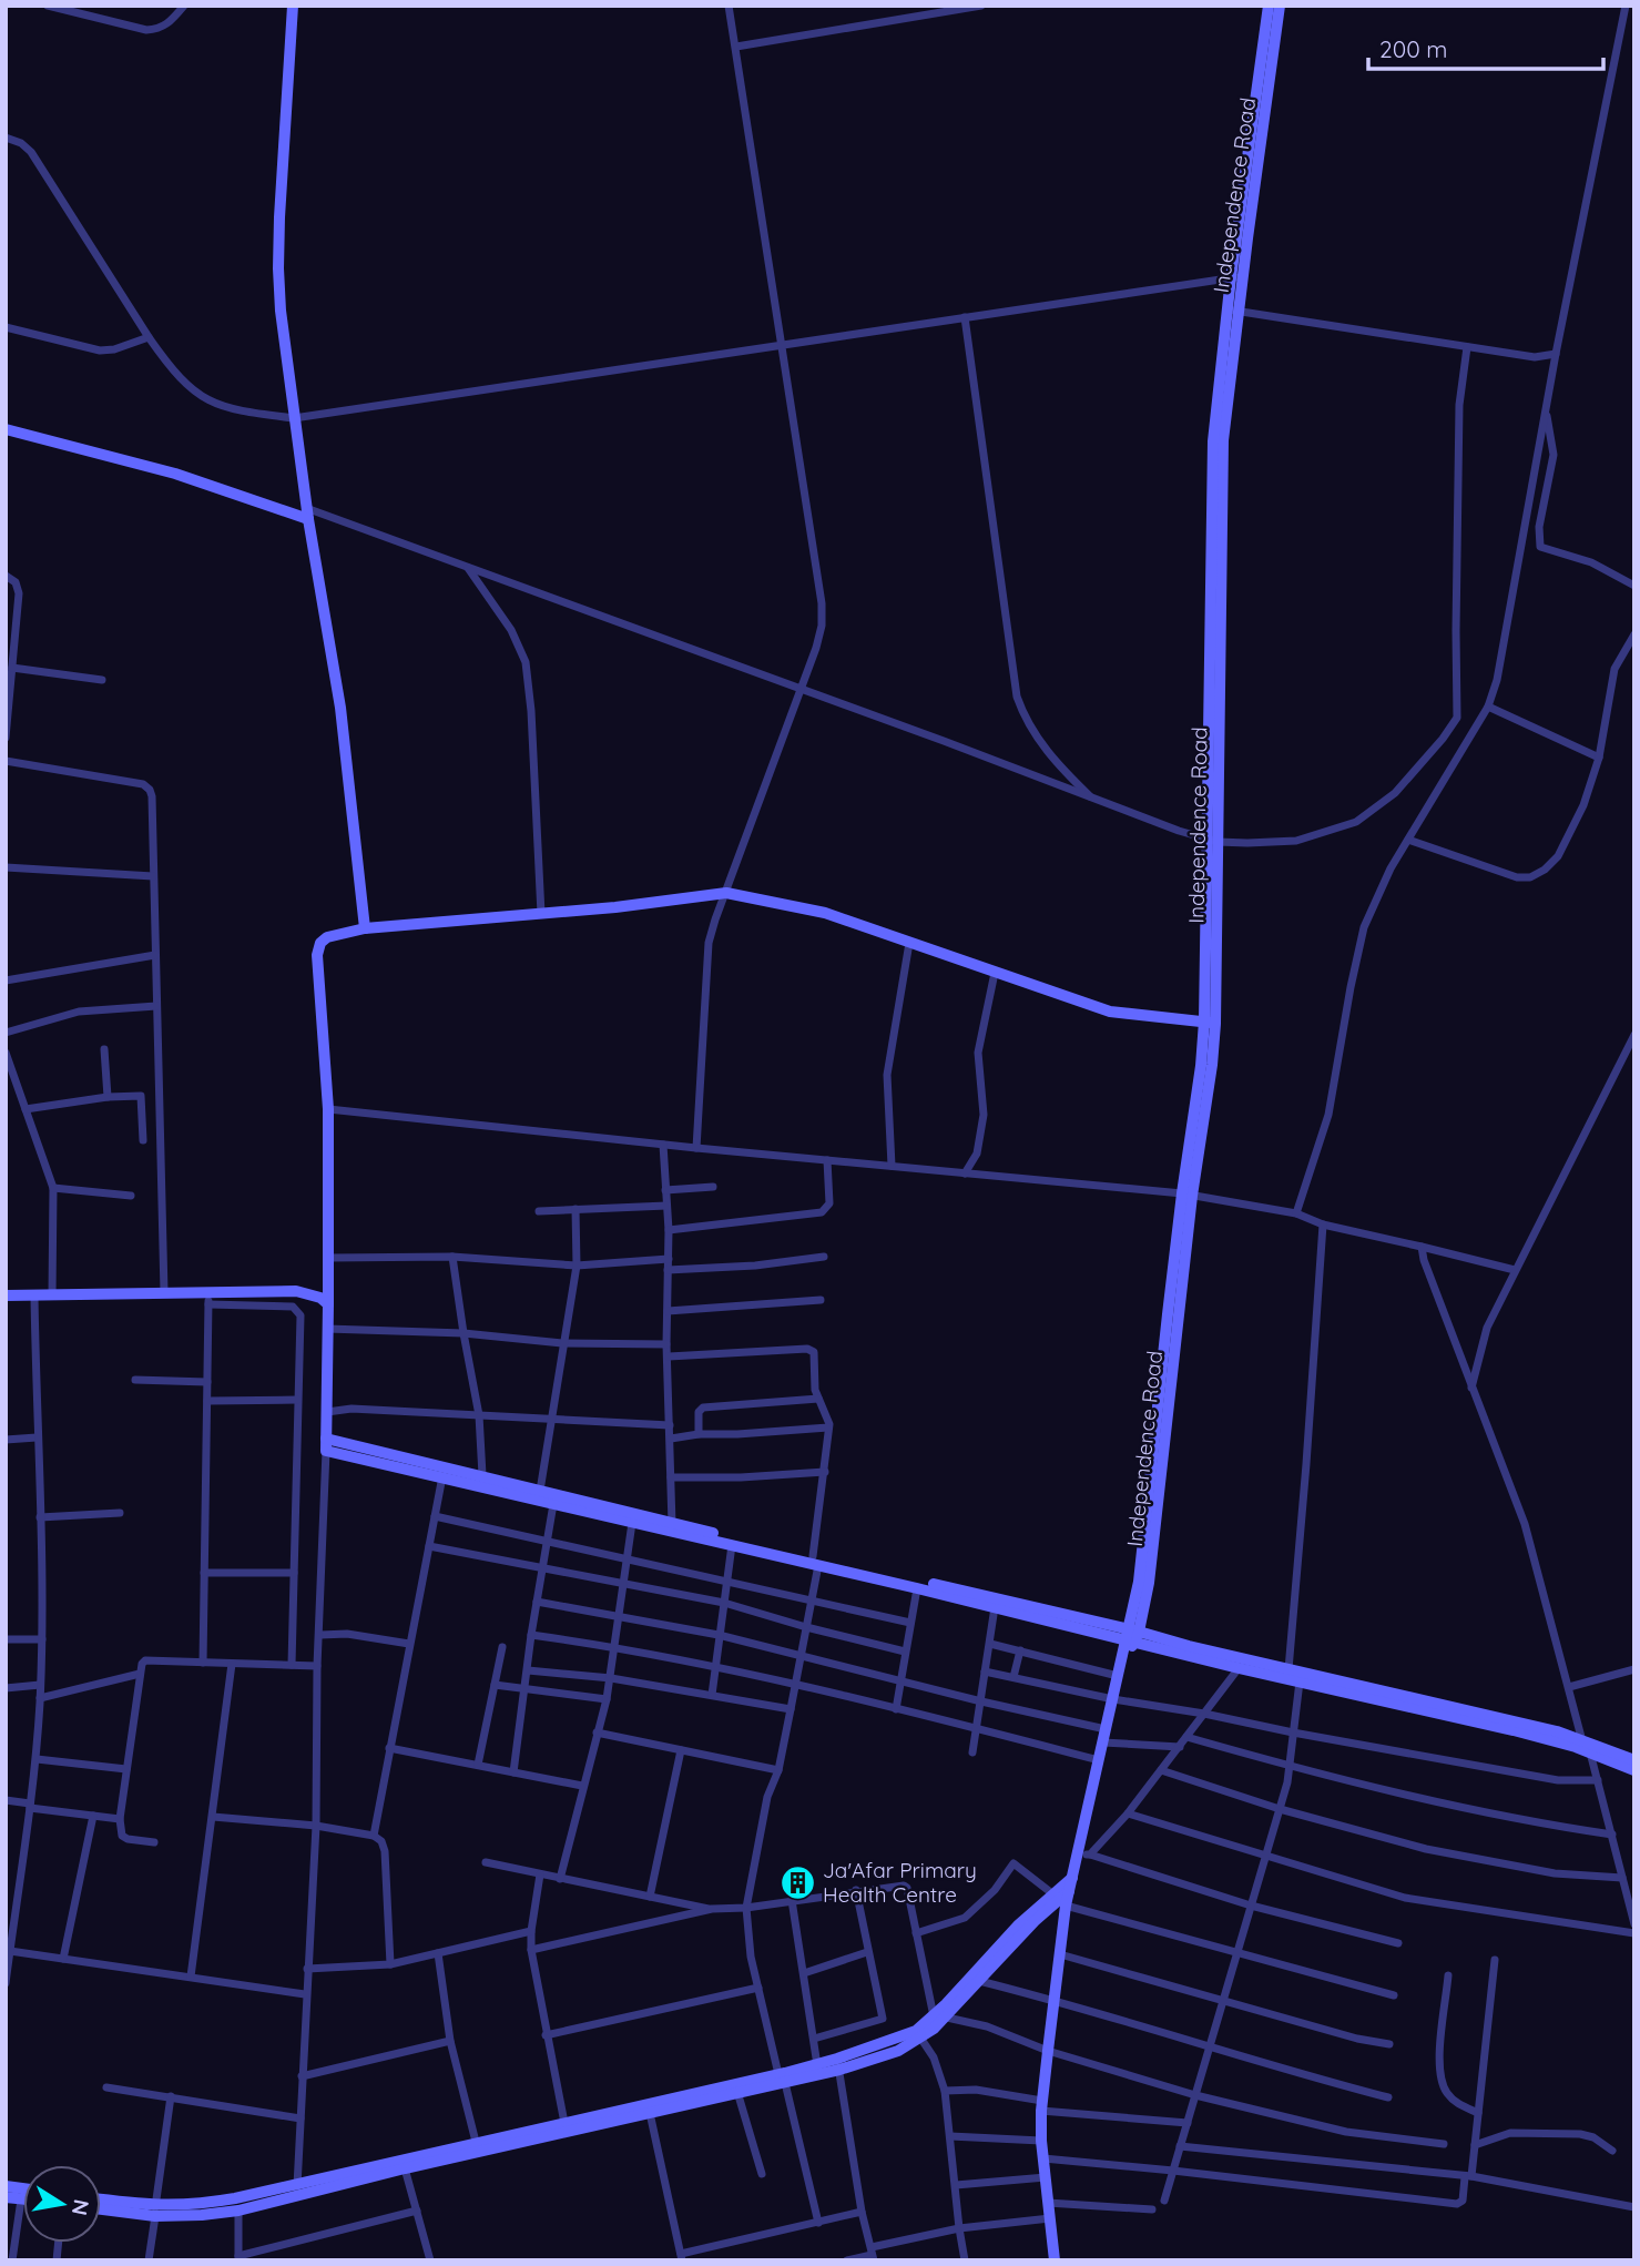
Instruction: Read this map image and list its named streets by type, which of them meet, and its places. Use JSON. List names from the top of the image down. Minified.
{"streets":{"street":["Independence Road"]},"places":{"building":["Ja'Afar Primary Health Centre"]},"scale_bar":"200 m","north":"right"}
